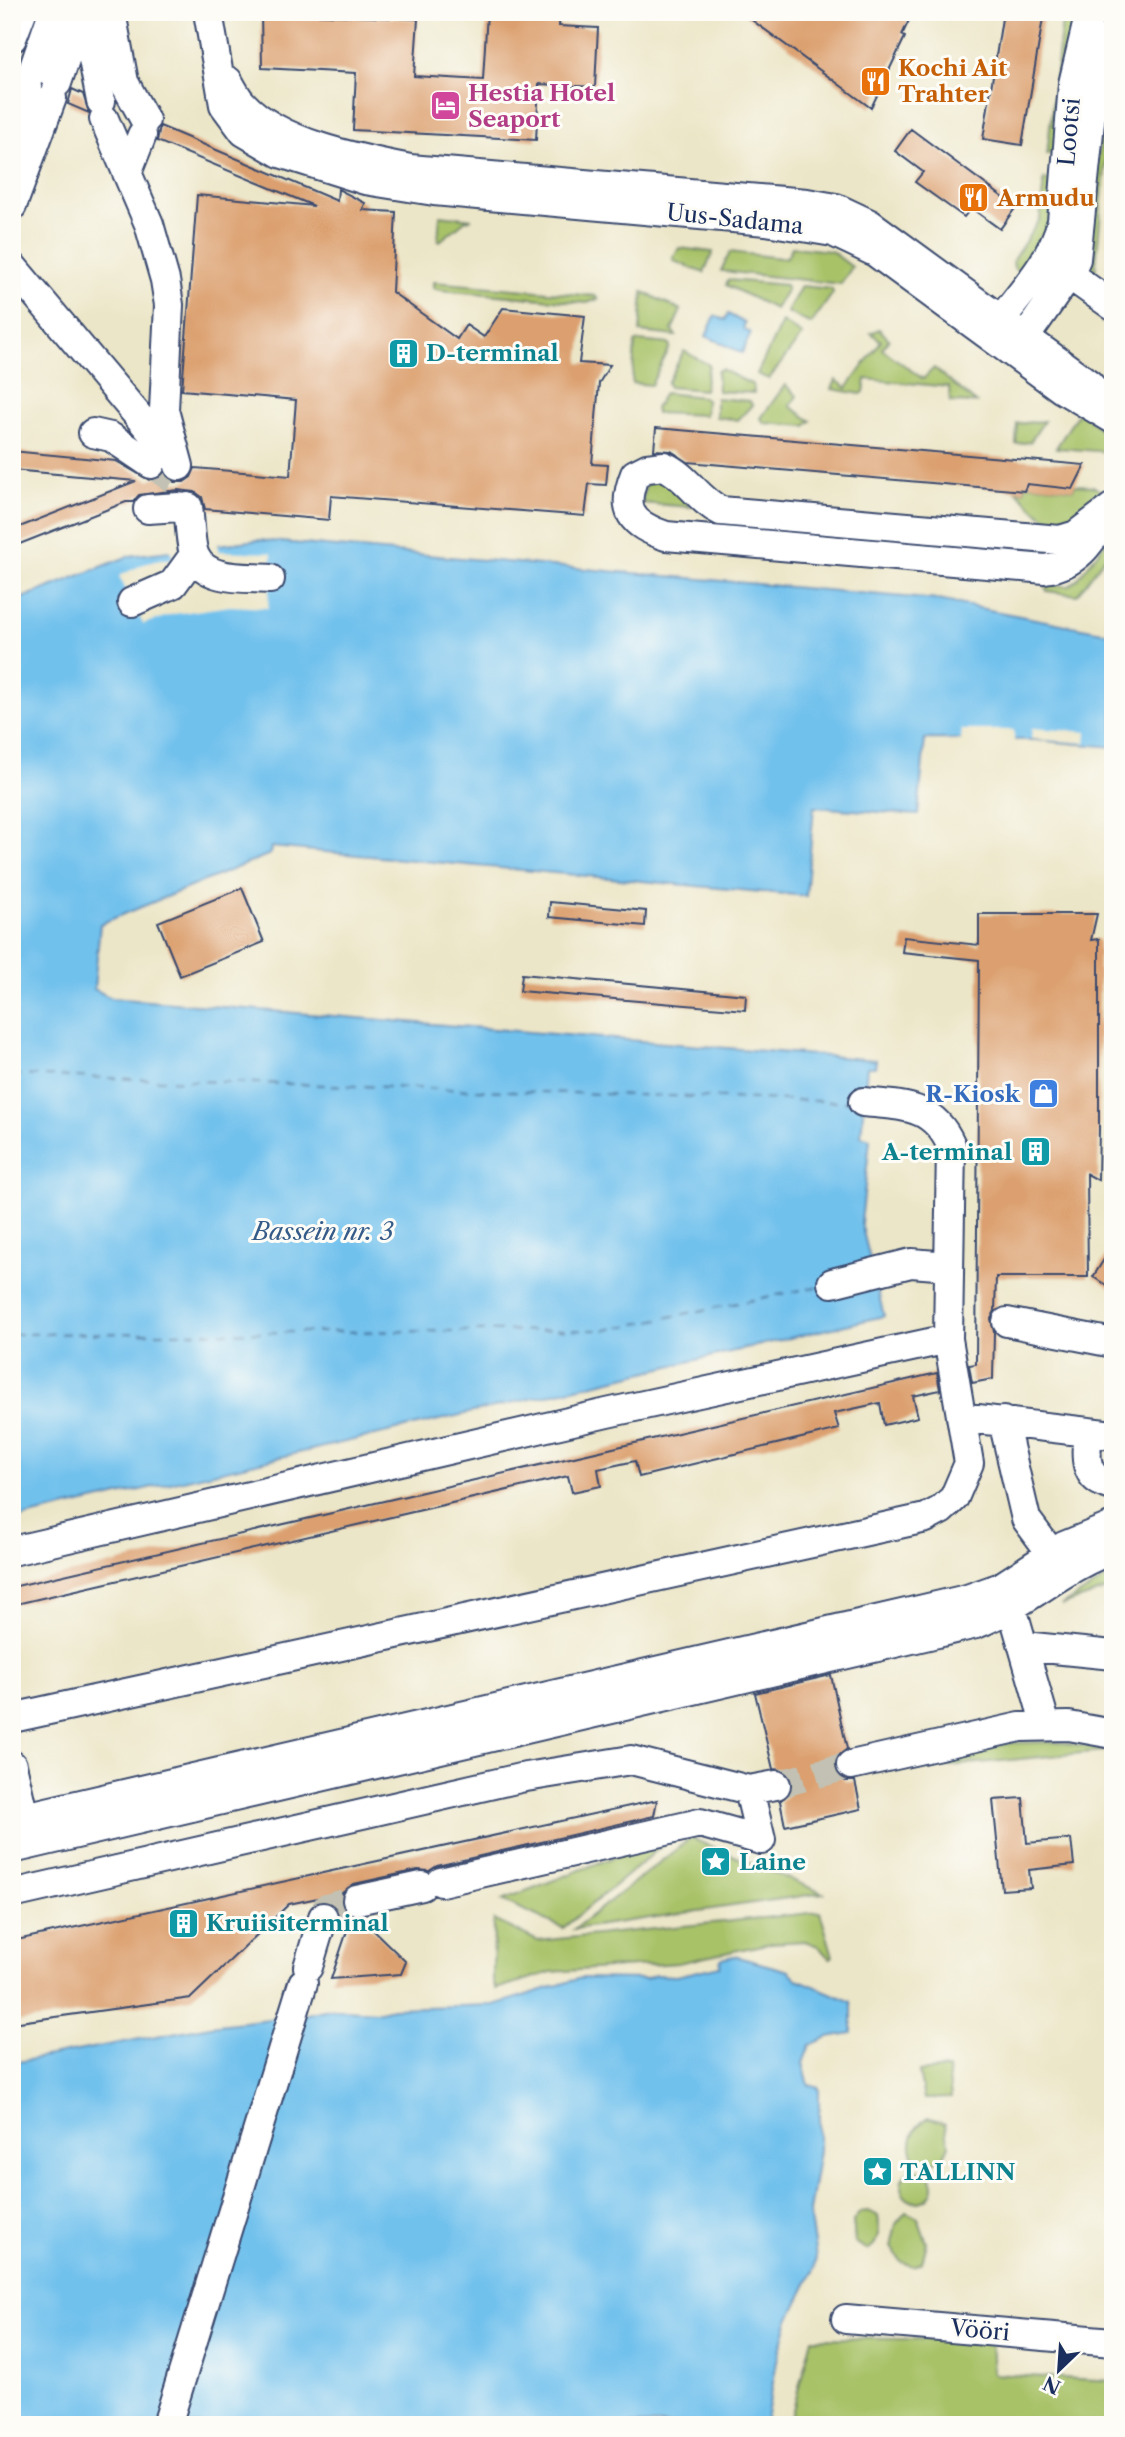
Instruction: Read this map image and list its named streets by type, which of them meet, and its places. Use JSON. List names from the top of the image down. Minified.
{"streets":{"street":["Lootsi","Uus-Sadama","Vööri"]},"crossings":[["Lootsi","Uus-Sadama"]],"water":["Bassein nr. 3"],"places":{"restaurant":["Kochi Ait Trahter","Armudu"],"hotel":["Hestia Hotel Seaport"],"building":["D-terminal","A-terminal","Kruiisiterminal"],"shop":["R-Kiosk"],"place":["Laine","TALLINN"]},"north":"bottom left"}
